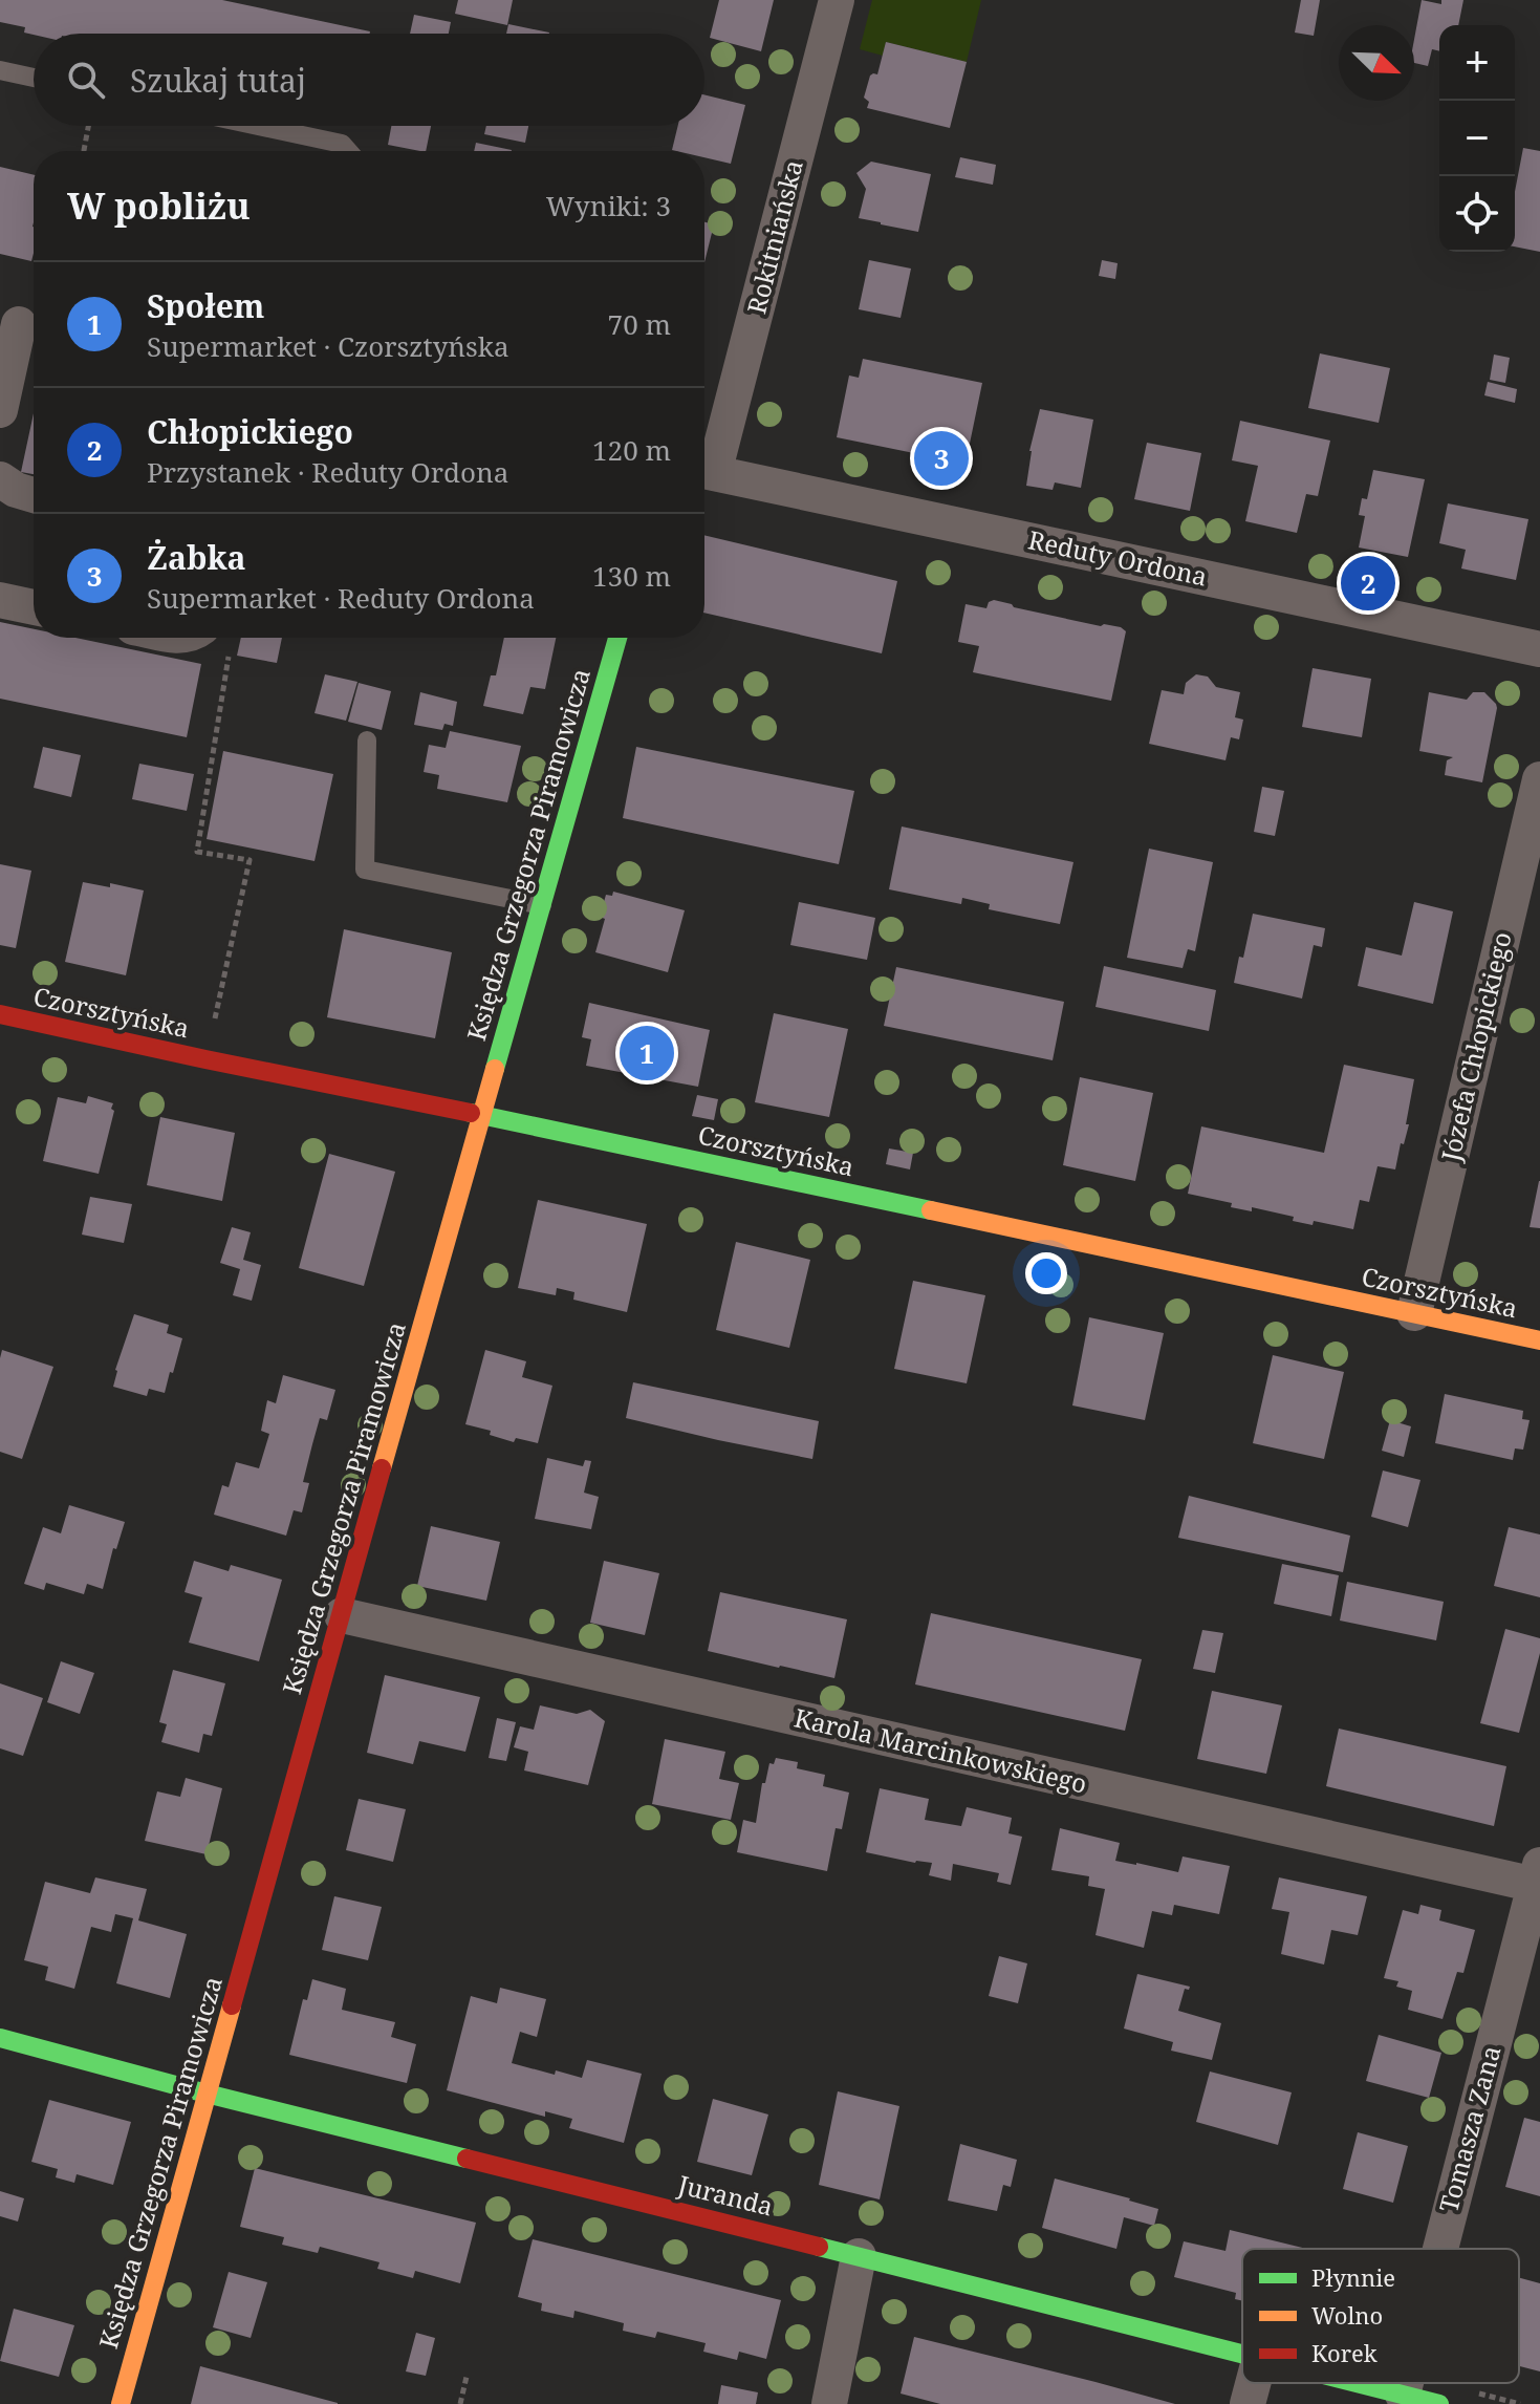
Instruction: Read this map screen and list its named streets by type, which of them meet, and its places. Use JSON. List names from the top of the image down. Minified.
{"streets":{"street":["Rokitniańska","Reduty Ordona","Księdza Grzegorza Piramowicza","Czorsztyńska","Józefa Chłopickiego","Karola Marcinkowskiego","Tomasza Zana","Juranda"]},"crossings":[["Rokitniańska","Reduty Ordona"],["Księdza Grzegorza Piramowicza","Czorsztyńska"],["Księdza Grzegorza Piramowicza","Karola Marcinkowskiego"],["Księdza Grzegorza Piramowicza","Juranda"],["Czorsztyńska","Józefa Chłopickiego"],["Karola Marcinkowskiego","Tomasza Zana"],["Tomasza Zana","Juranda"]],"legend":["Płynnie","Wolno","Korek"],"north":"bottom right","page":{"map_buttons":["+","−"],"search":"Szukaj tutaj","heading":["W pobliżu","Wyniki: 3"],"list":[{"mark":"1","name":"Społem","note":"Supermarket · Czorsztyńska","value":"70 m"},{"mark":"2","name":"Chłopickiego","note":"Przystanek · Reduty Ordona","value":"120 m"},{"mark":"3","name":"Żabka","note":"Supermarket · Reduty Ordona","value":"130 m"}],"pins":["3","2","1"]}}
